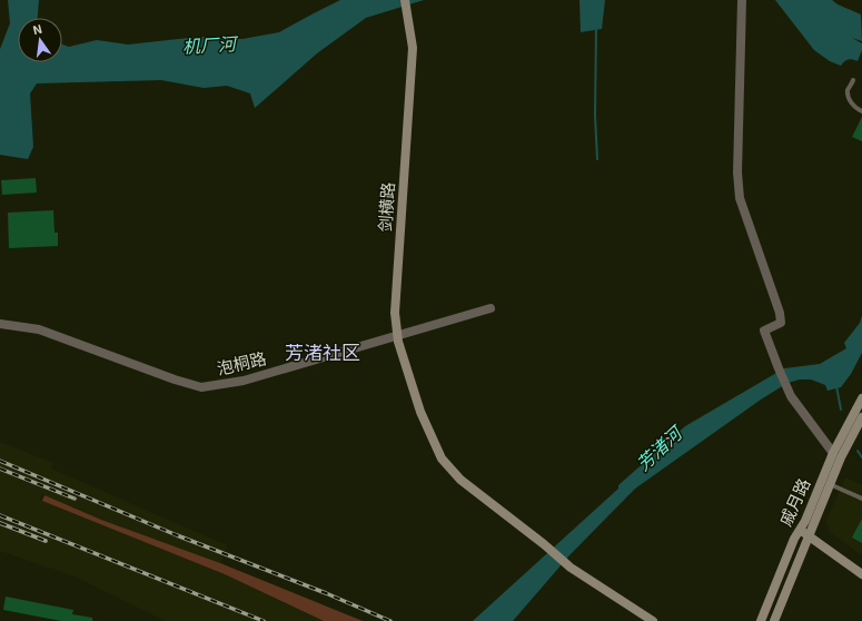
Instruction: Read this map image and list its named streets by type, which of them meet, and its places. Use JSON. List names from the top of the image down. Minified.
{"streets":{"street":["剑横路","泡桐路","戚月路"]},"crossings":[["剑横路","泡桐路"]],"districts":["芳渚社区"],"water":["机厂河","芳渚河"],"north":"top"}
